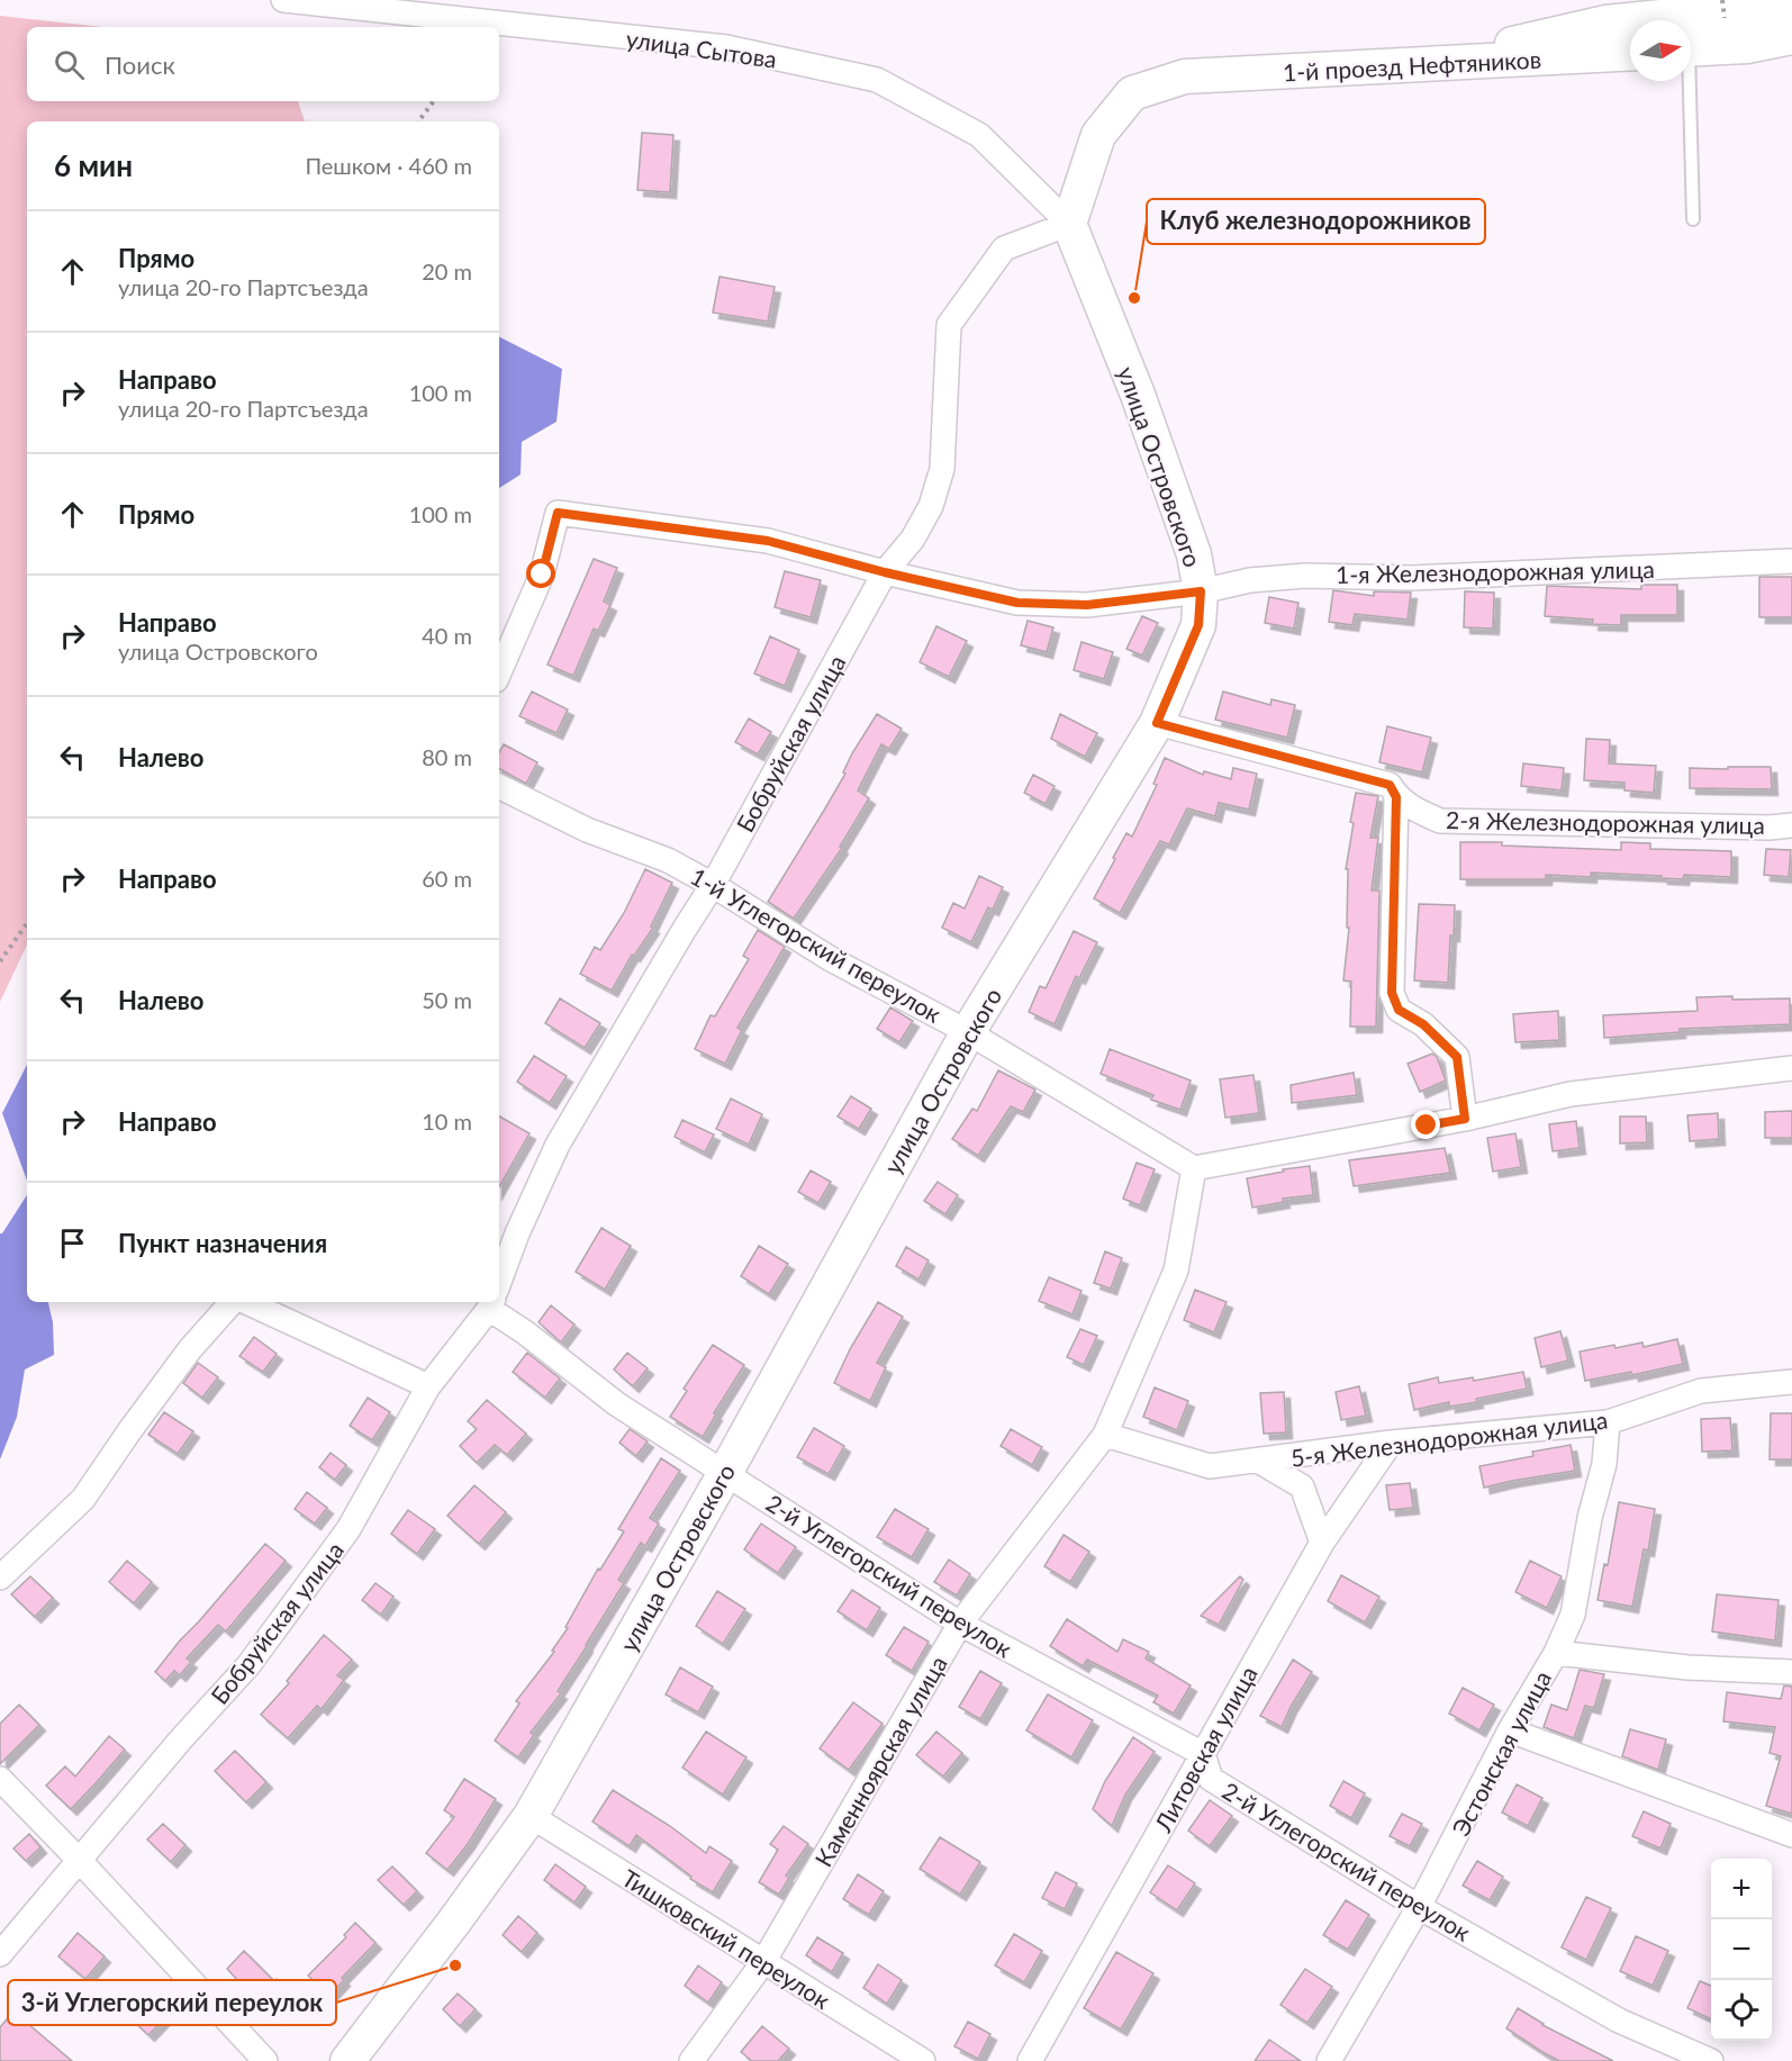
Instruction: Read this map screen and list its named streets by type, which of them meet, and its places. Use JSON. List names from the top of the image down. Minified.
{"streets":{"street":["улица Сытова","1-й проезд Нефтяников","улица Островского","1-я Железнодорожная улица","Бобруйская улица","2-я Железнодорожная улица","1-й Углегорский переулок","5-я Железнодорожная улица","2-й Углегорский переулок","Литовская улица","Эстонская улица","Каменноярская улица","Тишковский переулок"]},"crossings":[["улица Сытова","1-й проезд Нефтяников"],["улица Сытова","улица Островского"],["улица Сытова","Бобруйская улица"],["1-й проезд Нефтяников","улица Островского"],["1-й проезд Нефтяников","Бобруйская улица"],["улица Островского","1-я Железнодорожная улица"],["улица Островского","Бобруйская улица"],["улица Островского","2-я Железнодорожная улица"],["улица Островского","1-й Углегорский переулок"],["улица Островского","2-й Углегорский переулок"],["улица Островского","Тишковский переулок"],["1-я Железнодорожная улица","Бобруйская улица"],["Бобруйская улица","1-й Углегорский переулок"],["1-й Углегорский переулок","Каменноярская улица"],["5-я Железнодорожная улица","Литовская улица"],["5-я Железнодорожная улица","Эстонская улица"],["5-я Железнодорожная улица","Каменноярская улица"],["2-й Углегорский переулок","Литовская улица"],["2-й Углегорский переулок","Эстонская улица"],["2-й Углегорский переулок","Каменноярская улица"],["Каменноярская улица","Тишковский переулок"]],"places":["Клуб железнодорожников","3-й Углегорский переулок"],"north":"right","page":{"search":"Поиск","heading":["6 мин","Пешком · 460 m"],"list":[["Прямо","улица 20-го Партсъезда","20 m"],["Направо","улица 20-го Партсъезда","100 m"],["Прямо","100 m"],["Направо","улица Островского","40 m"],["Налево","80 m"],["Направо","60 m"],["Налево","50 m"],["Направо","10 m"],"Пункт назначения"],"map_buttons":["+","−"]}}
